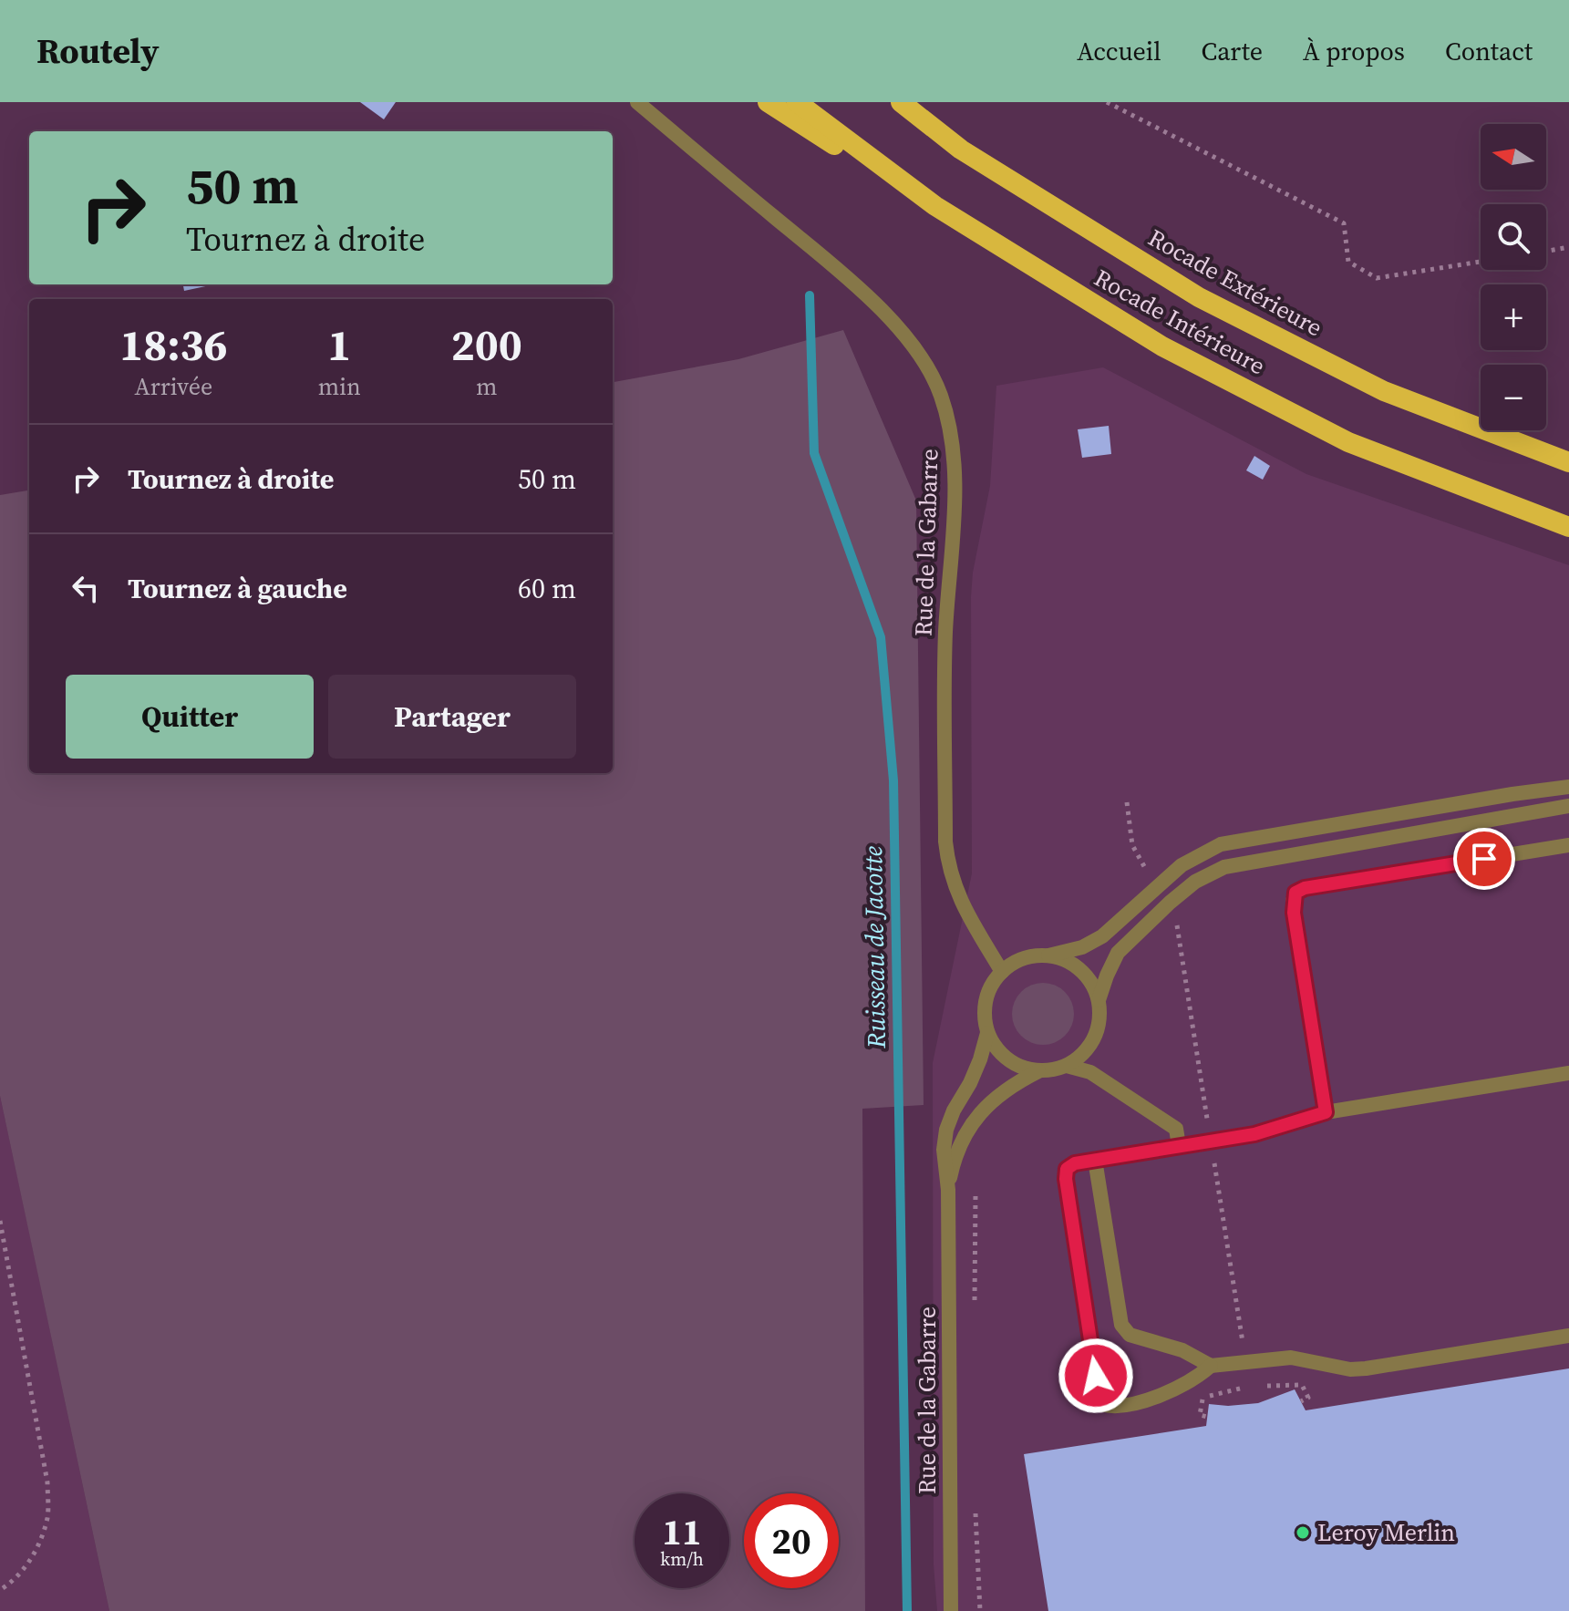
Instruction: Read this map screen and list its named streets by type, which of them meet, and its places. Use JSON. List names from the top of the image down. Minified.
{"streets":{"highway":["Rocade Extérieure","Rocade Intérieure"],"street":["Rue de la Gabarre"]},"water":["Ruisseau de Jacotte"],"places":["Leroy Merlin"],"north":"left","page":{"header":"Routely","nav":["Accueil","Carte","À propos","Contact"],"map_buttons":["+","−"],"turn":["50 m","Tournez à droite"],"eta":["18:36","Arrivée","1","min","200","m"],"list":[{"name":"Tournez à droite","value":"50 m"},{"name":"Tournez à gauche","value":"60 m"}],"buttons":["Quitter","Partager"],"speed":"11 km/h","limit":"20"}}
